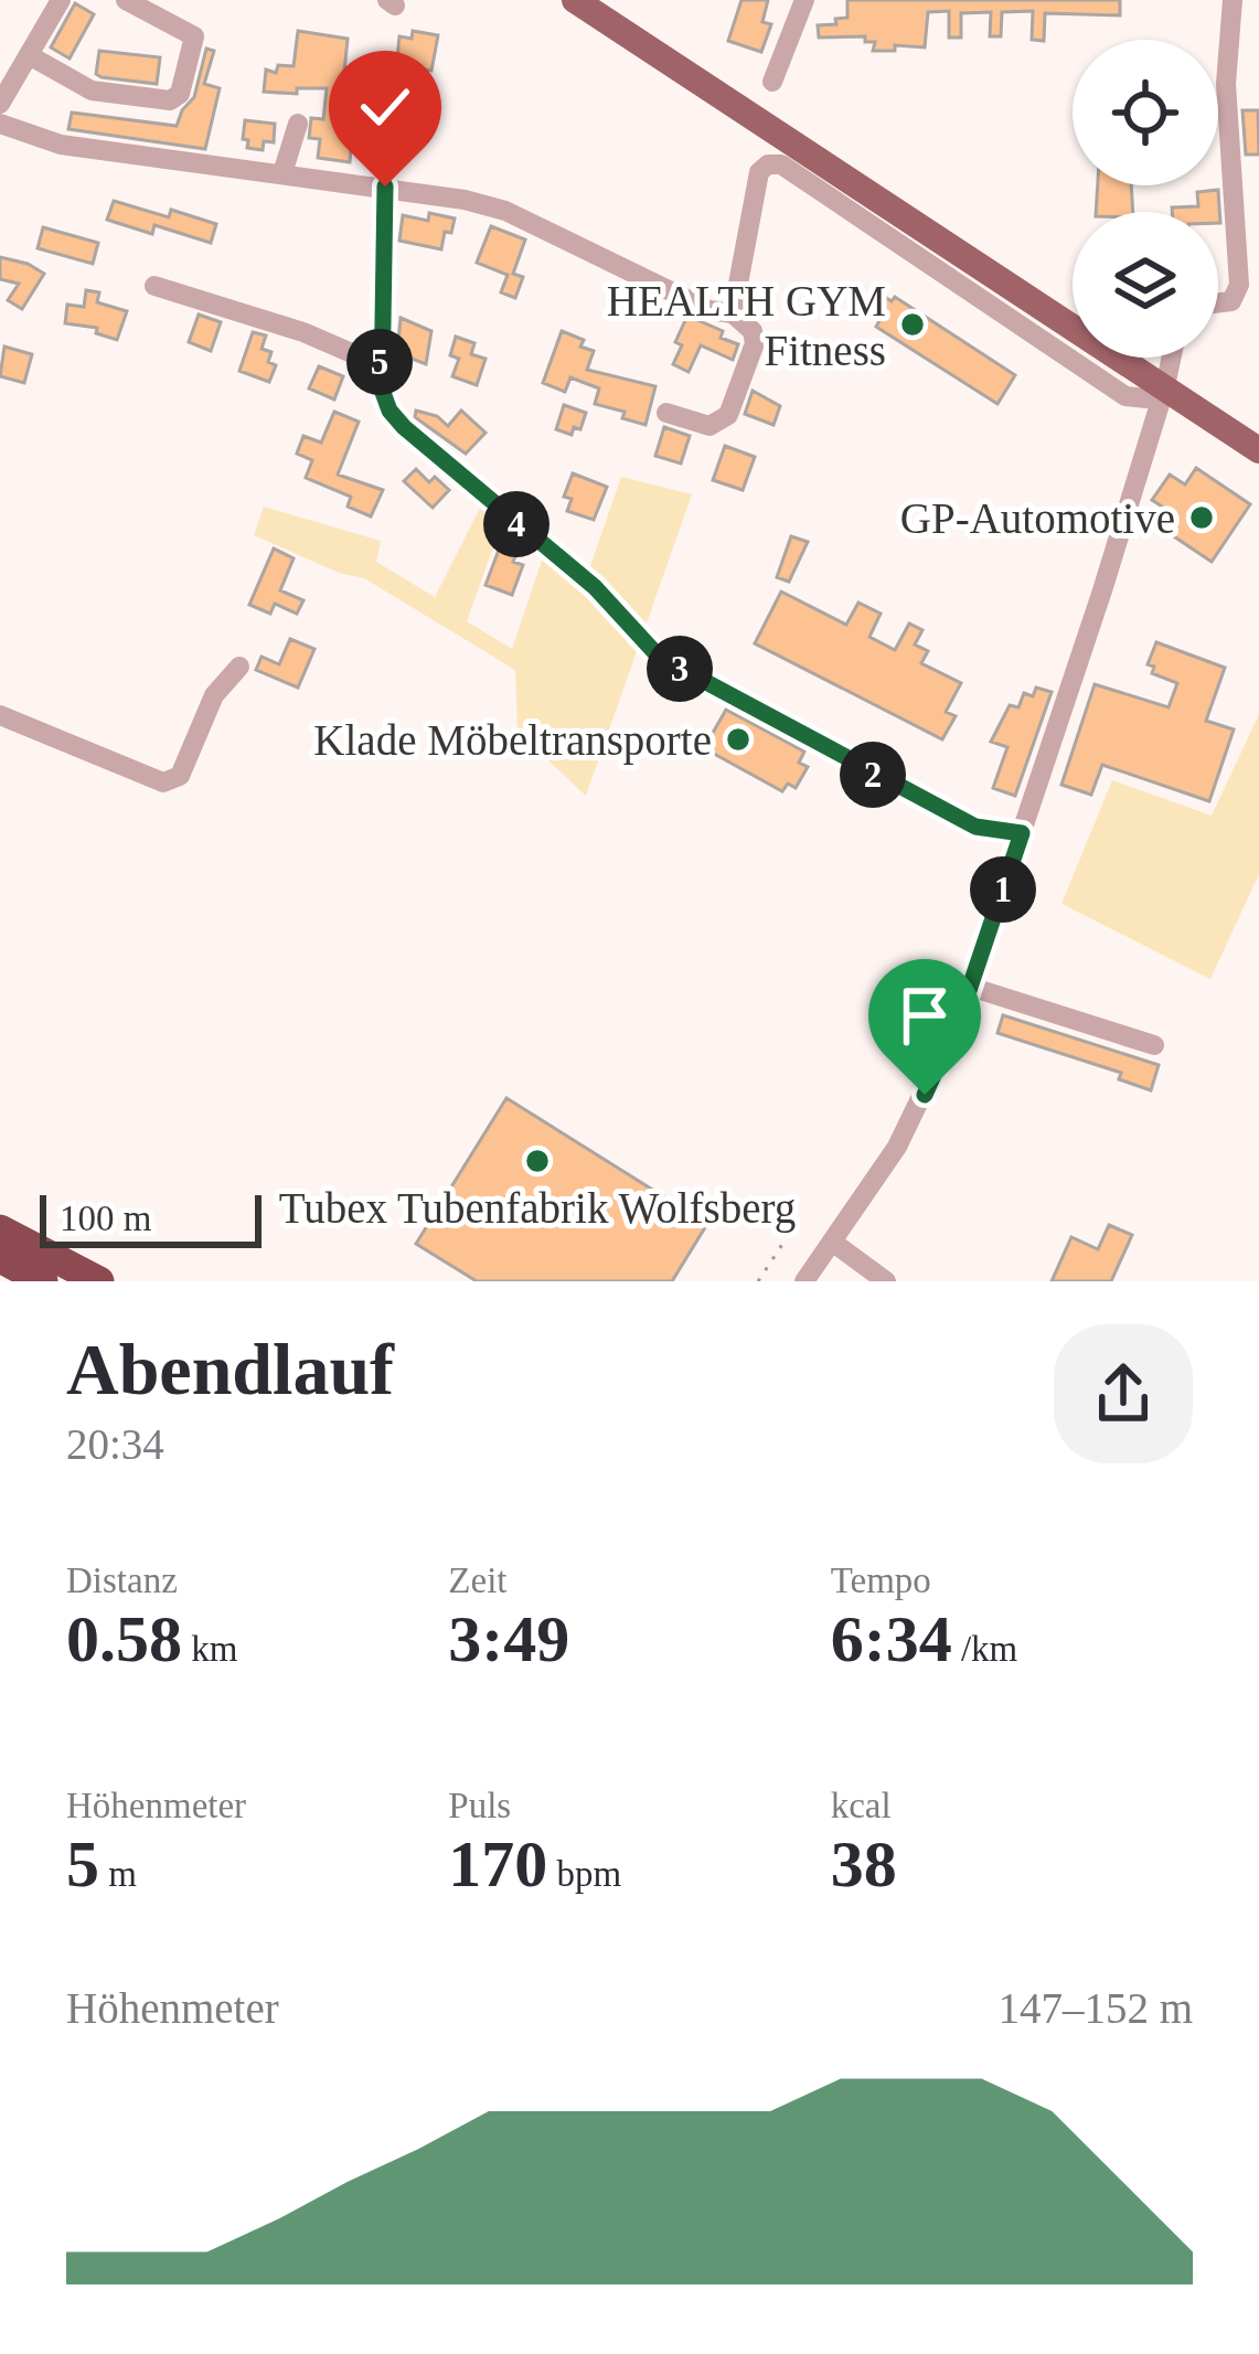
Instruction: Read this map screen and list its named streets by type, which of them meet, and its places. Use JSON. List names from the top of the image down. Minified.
{"places":["HEALTH GYM Fitness","GP-Automotive","Klade Möbeltransporte","Tubex Tubenfabrik Wolfsberg"],"scale_bar":"100 m","page":{"pins":["5","4","3","2","1"],"scale":"100 m","heading":["Abendlauf","20:34"],"stats":[["Distanz","0.58 km"],["Zeit","3:49"],["Tempo","6:34 /km"],["Höhenmeter","5 m"],["Puls","170 bpm"],["kcal","38"]],"chart":["Höhenmeter","147–152 m"]}}
